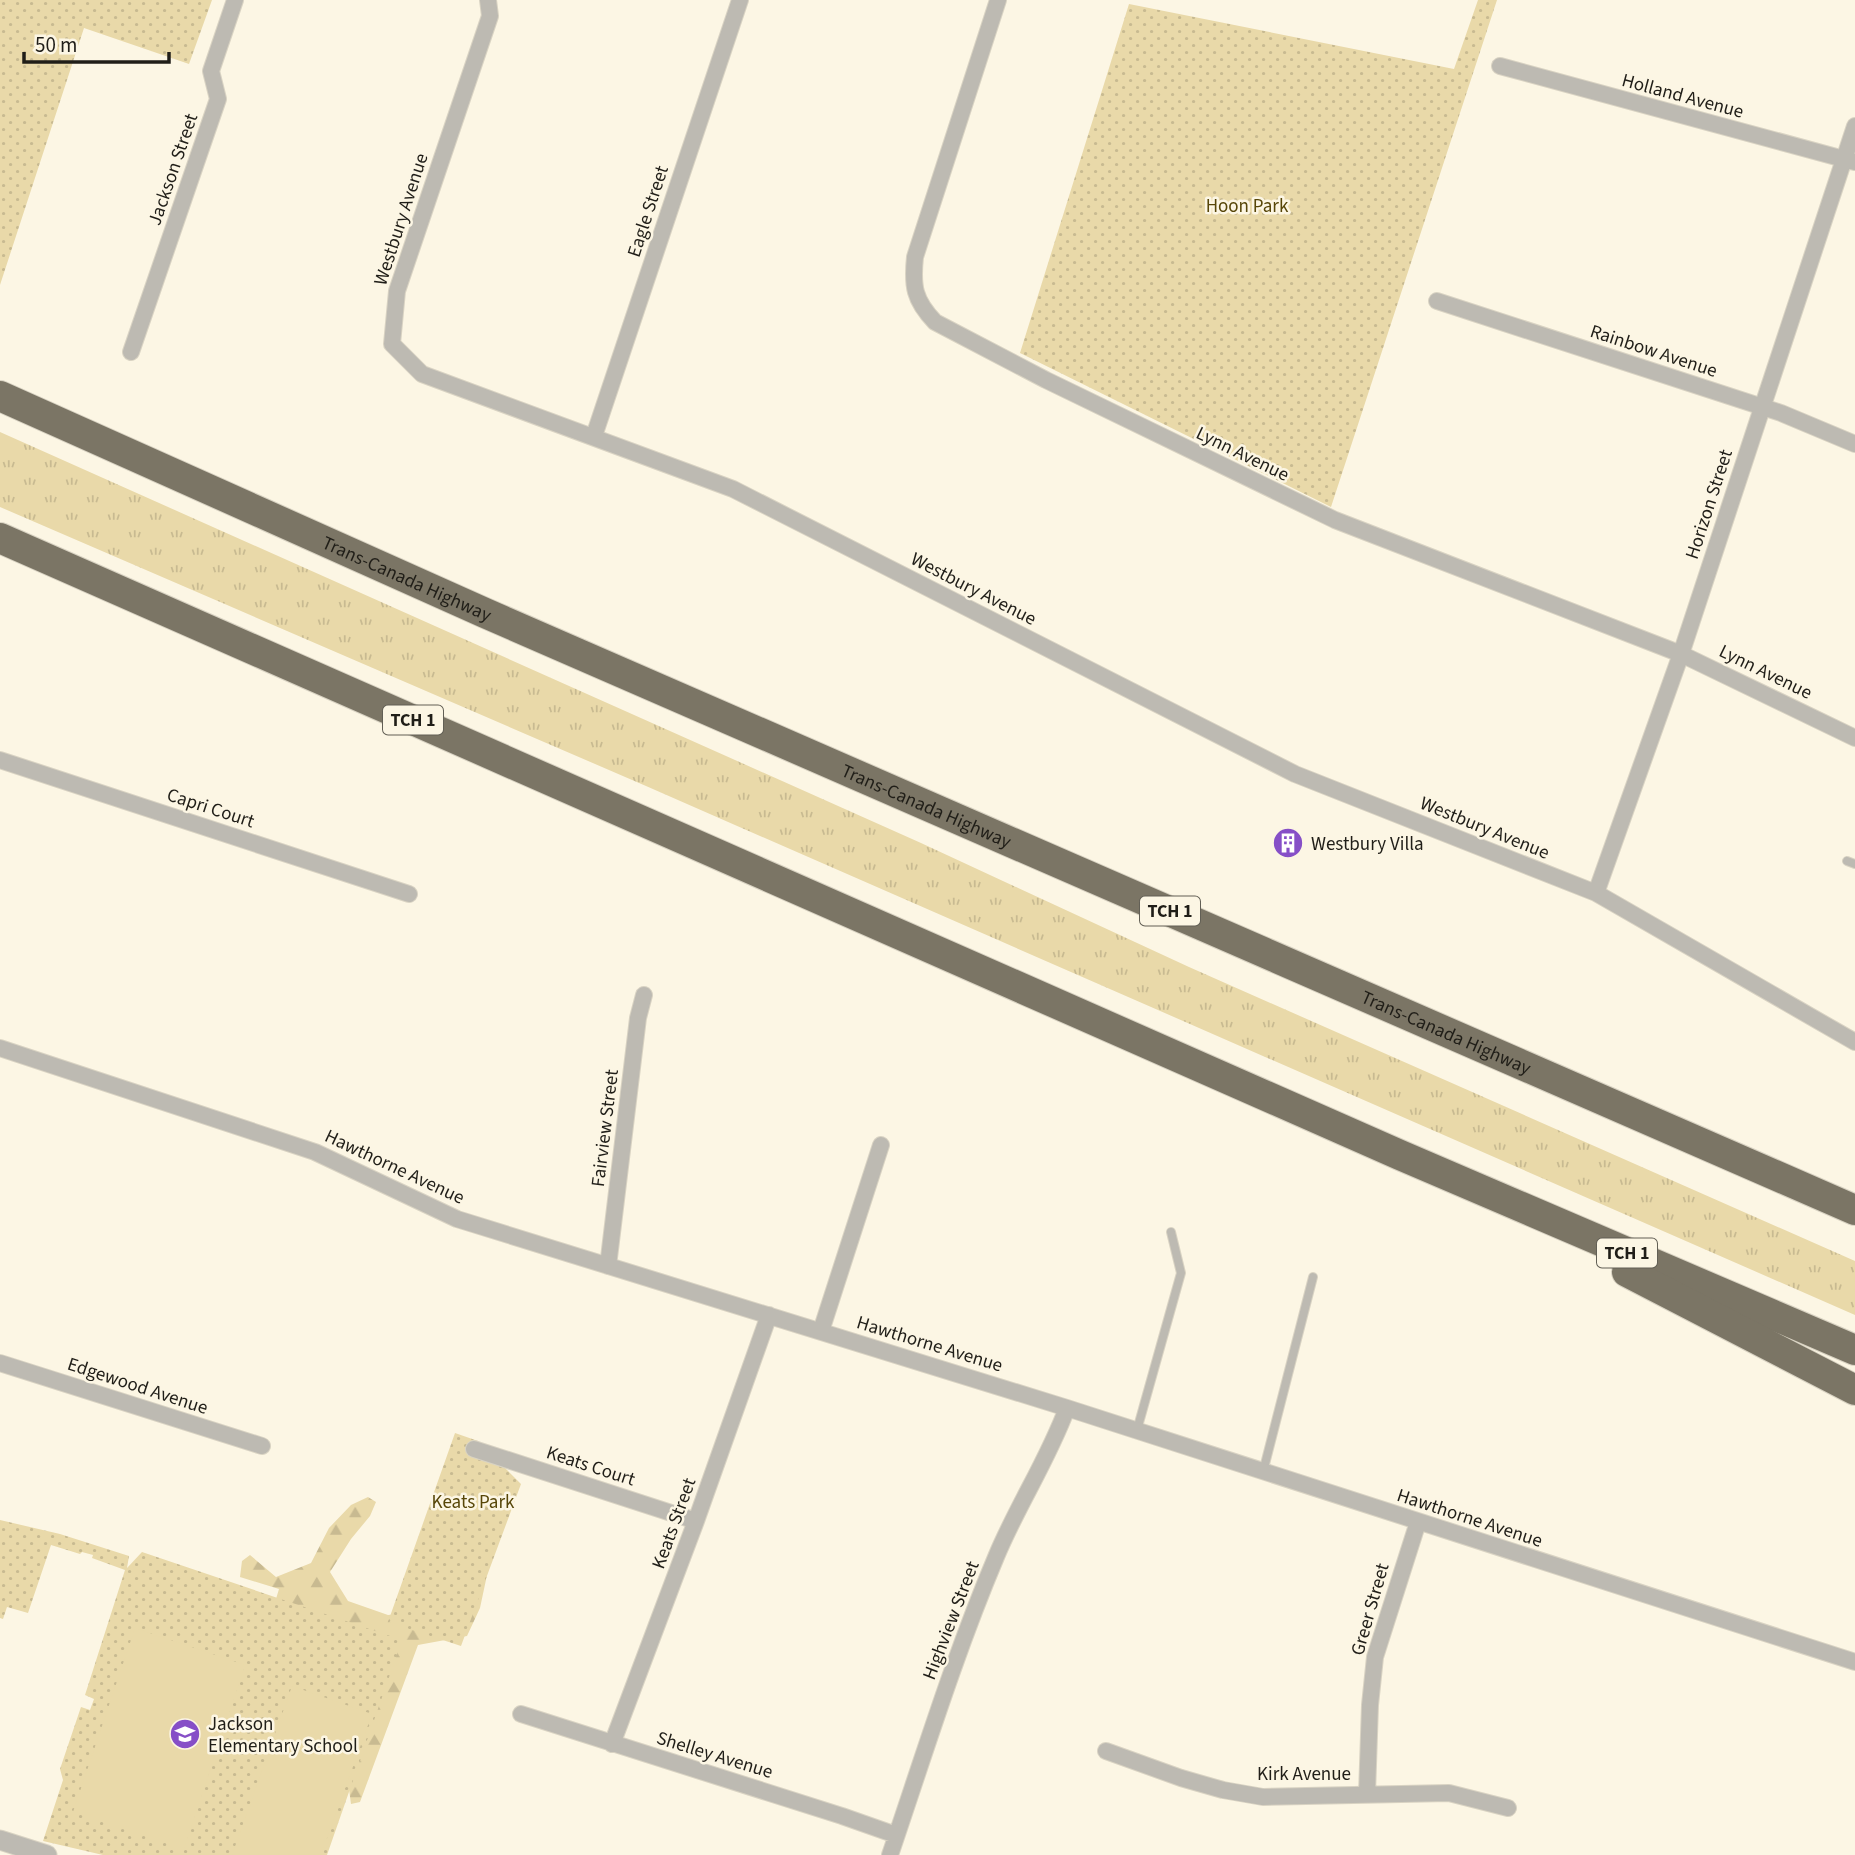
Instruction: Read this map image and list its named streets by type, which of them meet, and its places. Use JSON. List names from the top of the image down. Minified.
{"streets":{"highway":["Trans-Canada Highway","TCH 1"],"street":["Holland Avenue","Jackson Street","Eagle Street","Westbury Avenue","Rainbow Avenue","Lynn Avenue","Horizon Street","Capri Court","Fairview Street","Hawthorne Avenue","Edgewood Avenue","Keats Court","Keats Street","Greer Street","Highview Street","Shelley Avenue","Kirk Avenue"]},"crossings":[["Holland Avenue","Horizon Street"],["Eagle Street","Westbury Avenue"],["Westbury Avenue","Horizon Street"],["Rainbow Avenue","Horizon Street"],["Lynn Avenue","Horizon Street"],["Fairview Street","Hawthorne Avenue"],["Hawthorne Avenue","Keats Street"],["Hawthorne Avenue","Greer Street"],["Hawthorne Avenue","Highview Street"],["Keats Court","Keats Street"],["Keats Street","Shelley Avenue"],["Greer Street","Kirk Avenue"],["Highview Street","Shelley Avenue"]],"parks":["Hoon Park","Keats Park"],"places":{"building":["Westbury Villa"],"school or university":["Jackson Elementary School"]},"scale_bar":"50 m"}
